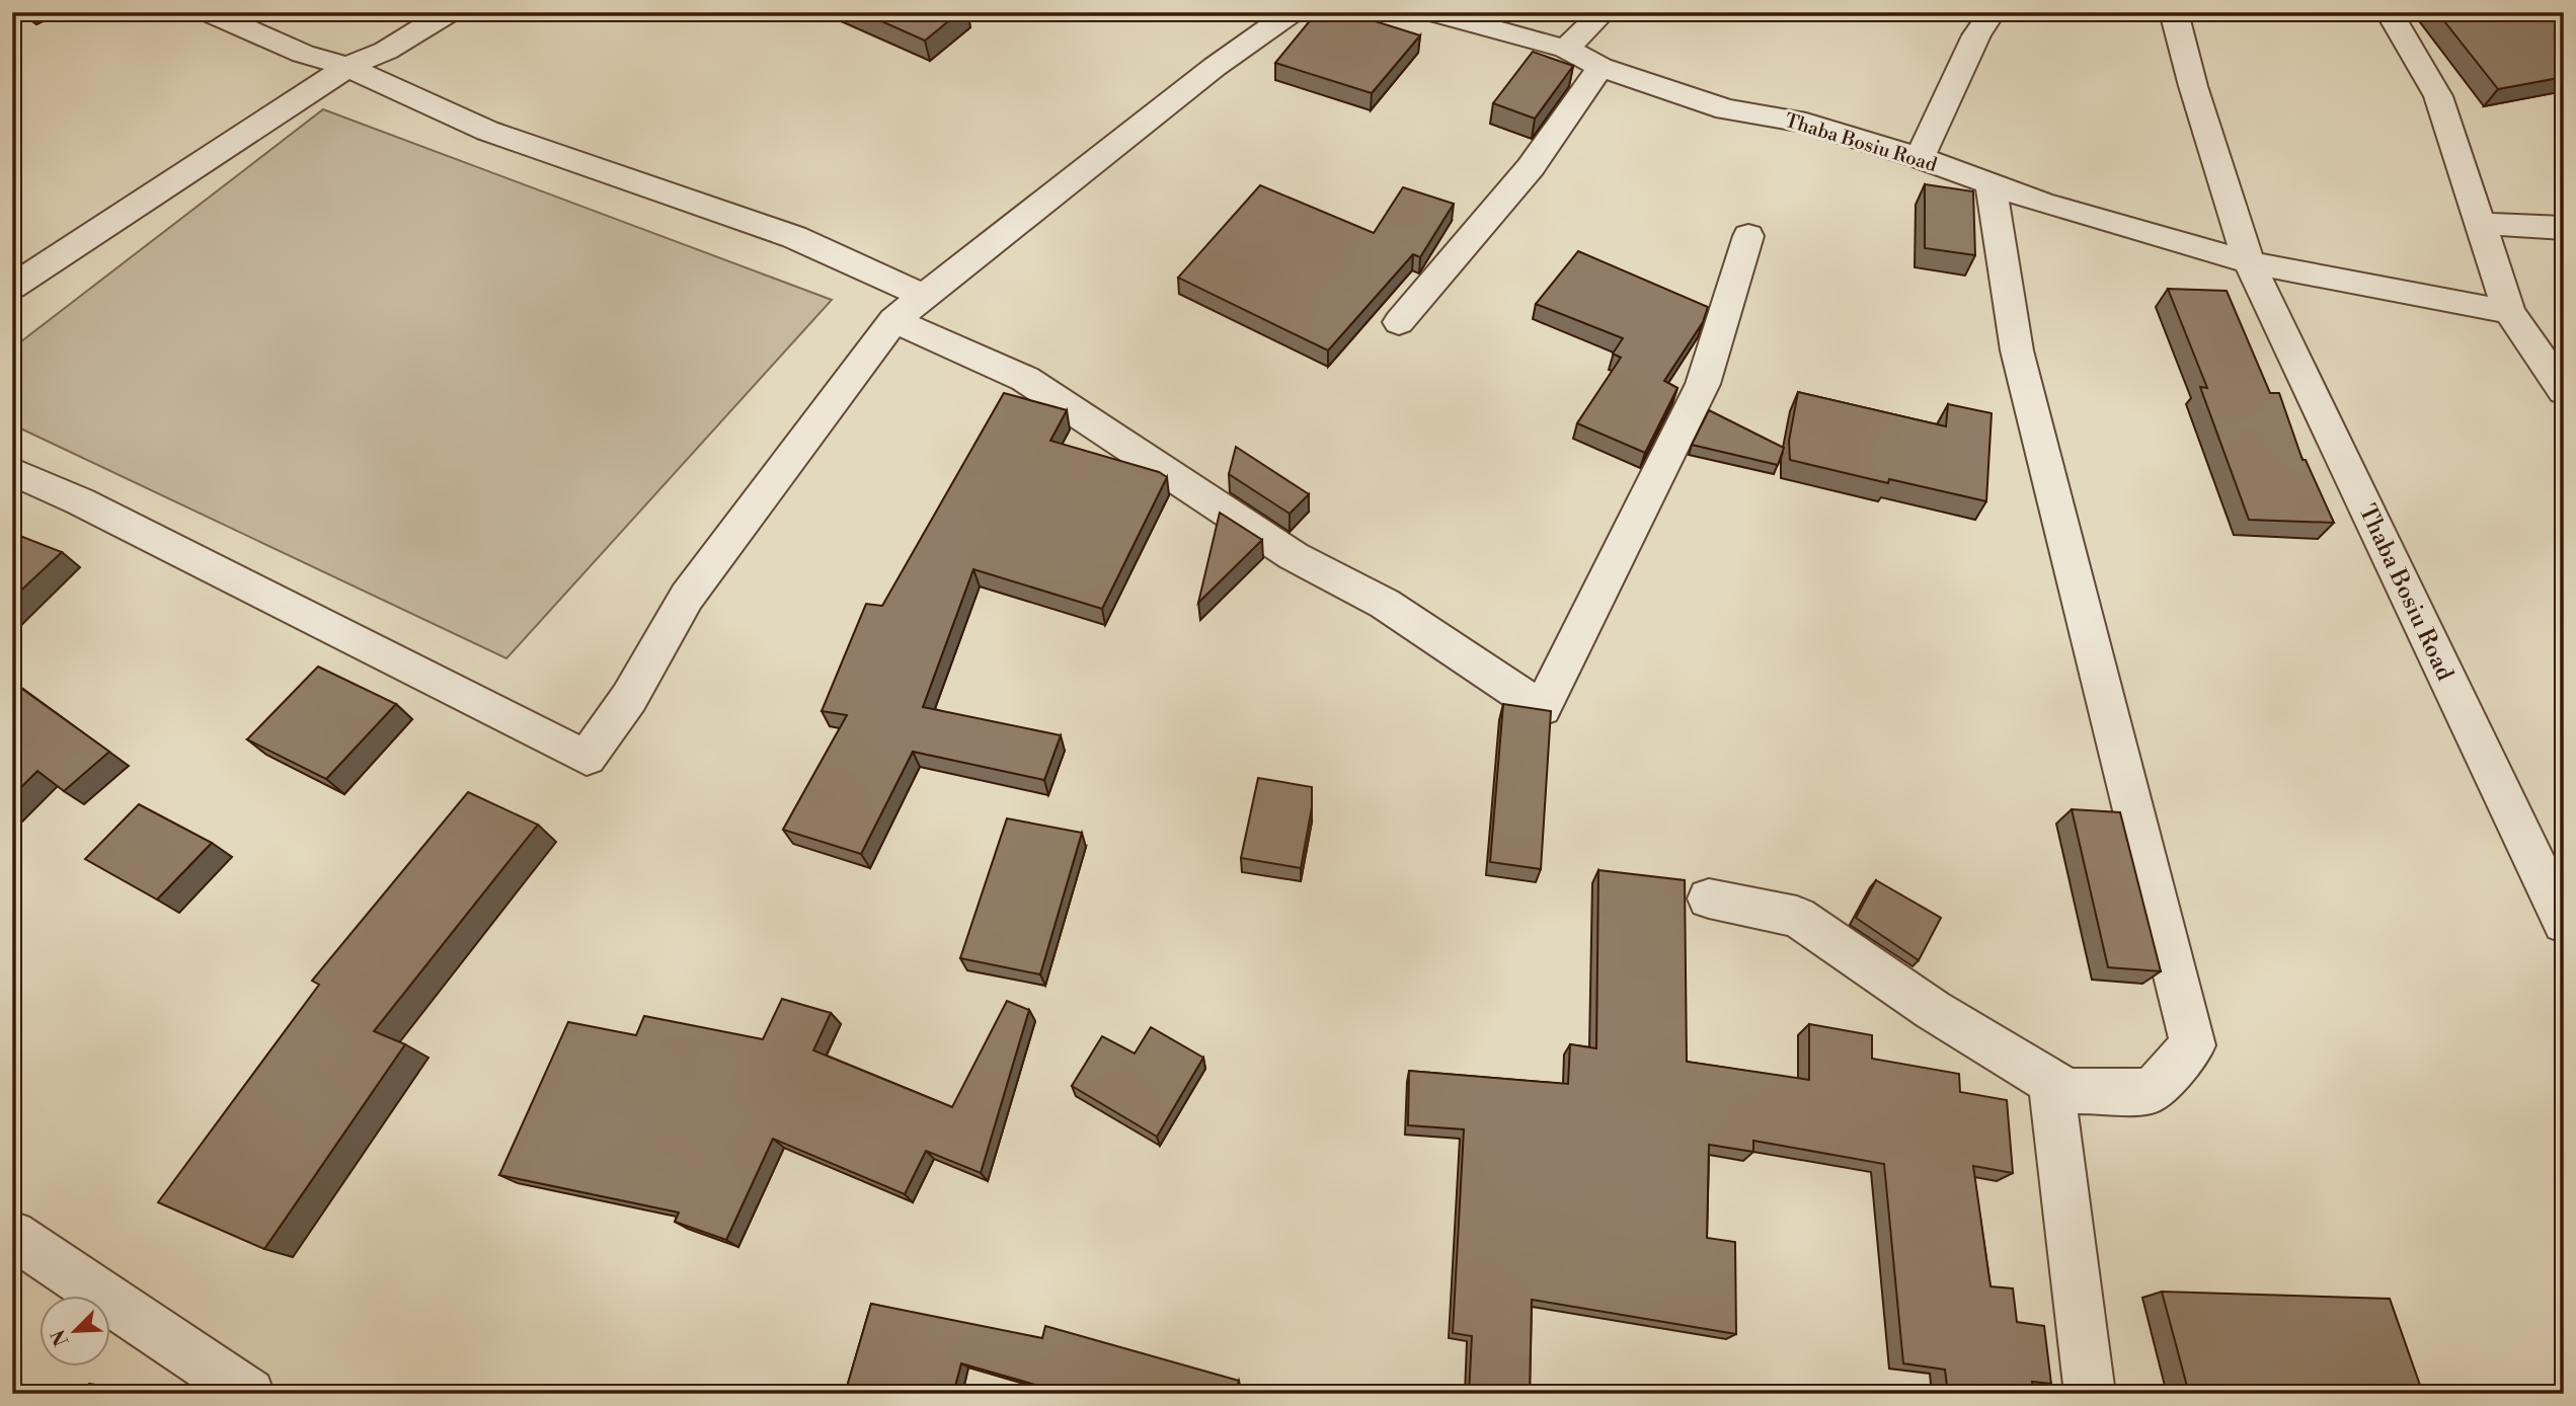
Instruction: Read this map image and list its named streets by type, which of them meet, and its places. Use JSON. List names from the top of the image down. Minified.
{"streets":{"street":["Thaba Bosiu Road"]},"north":"bottom left"}
